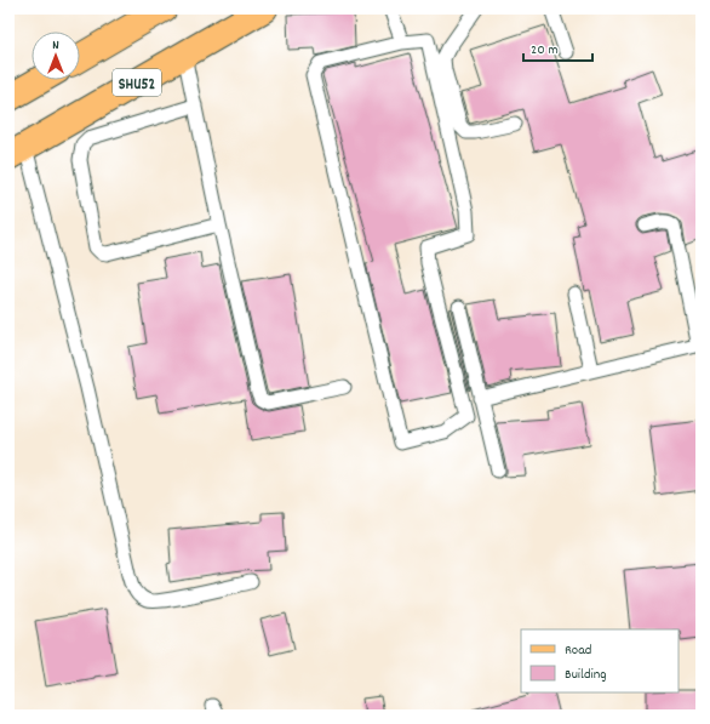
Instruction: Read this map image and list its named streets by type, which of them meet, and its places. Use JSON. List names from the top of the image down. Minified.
{"streets":{"main road":["SHU52"]},"legend":["Road","Building"],"scale_bar":"20 m","north":"top"}
